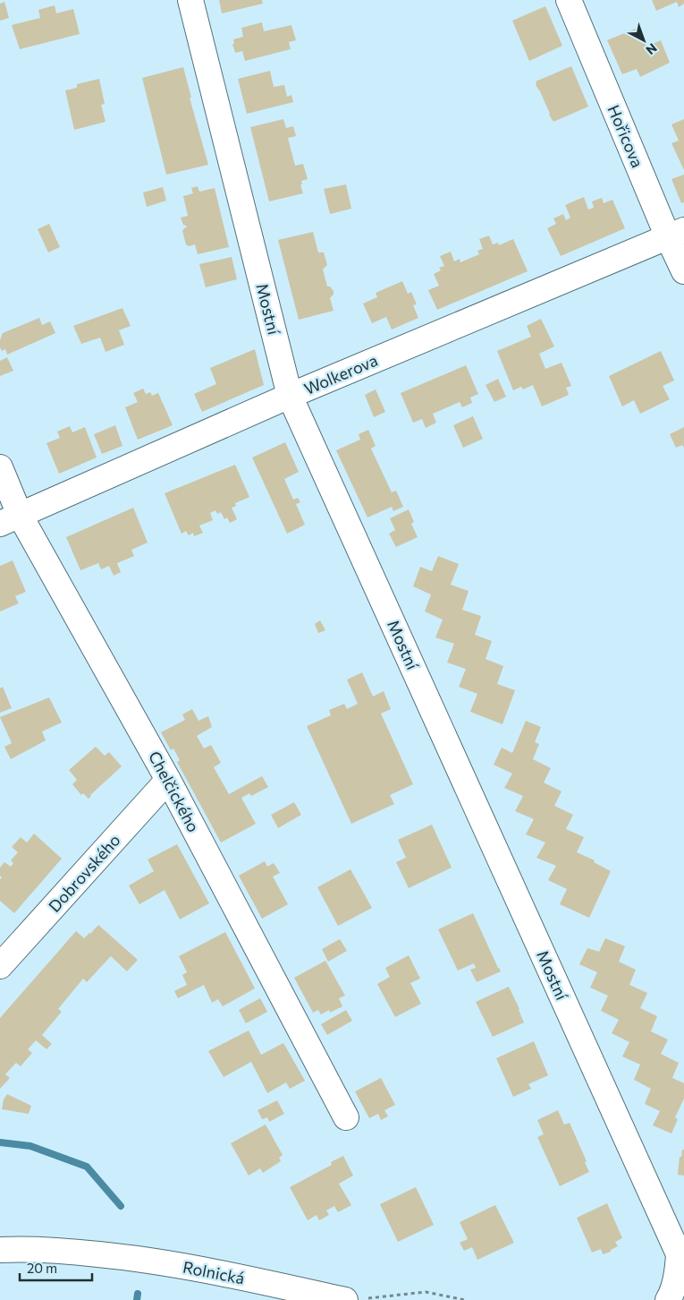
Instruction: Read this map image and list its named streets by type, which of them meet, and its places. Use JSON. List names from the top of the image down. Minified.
{"streets":{"street":["Hořicova","Mostní","Wolkerova","Chelčického","Dobrovského","Rolnická"]},"crossings":[["Hořicova","Wolkerova"],["Mostní","Wolkerova"],["Wolkerova","Chelčického"],["Chelčického","Dobrovského"]],"scale_bar":"20 m","north":"bottom right"}
